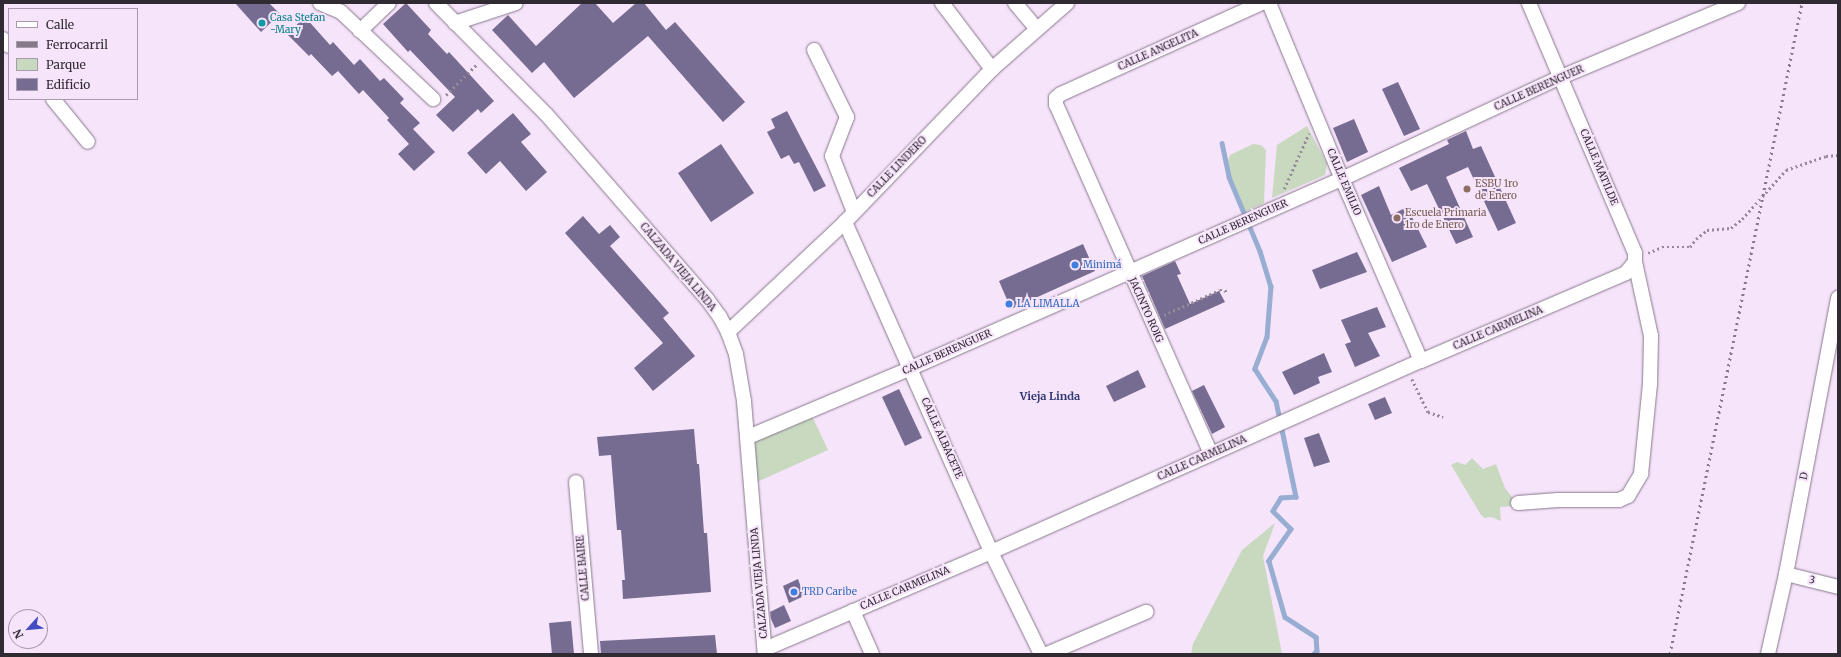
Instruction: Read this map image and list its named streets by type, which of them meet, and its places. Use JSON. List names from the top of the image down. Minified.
{"streets":{"street":["CALLE ANGELITA","CALLE BERENGUER","CALLE LINDERO","CALLE MATILDE","CALLE EMILIO","CALZADA VIEJA LINDA","JACINTO ROIG","CALLE CARMELINA","CALLE ALBACETE","D","CALLE BAIRE","3"]},"crossings":[["CALLE ANGELITA","JACINTO ROIG"],["CALLE BERENGUER","CALLE MATILDE"],["CALLE BERENGUER","CALLE EMILIO"],["CALLE BERENGUER","CALZADA VIEJA LINDA"],["CALLE BERENGUER","JACINTO ROIG"],["CALLE BERENGUER","CALLE ALBACETE"],["CALLE LINDERO","CALZADA VIEJA LINDA"],["CALLE LINDERO","CALLE ALBACETE"],["CALLE MATILDE","CALLE CARMELINA"],["CALLE EMILIO","CALLE CARMELINA"],["CALZADA VIEJA LINDA","CALLE CARMELINA"],["JACINTO ROIG","CALLE CARMELINA"],["CALLE CARMELINA","CALLE ALBACETE"],["D","3"]],"districts":["Vieja Linda"],"places":["Casa Stefan -Mary","ESBU 1ro de Enero","Escuela Primaria 1ro de Enero","Minimá","LA LIMALLA","TRD Caribe"],"legend":["Calle","Ferrocarril","Parque","Edificio"],"north":"bottom left"}
